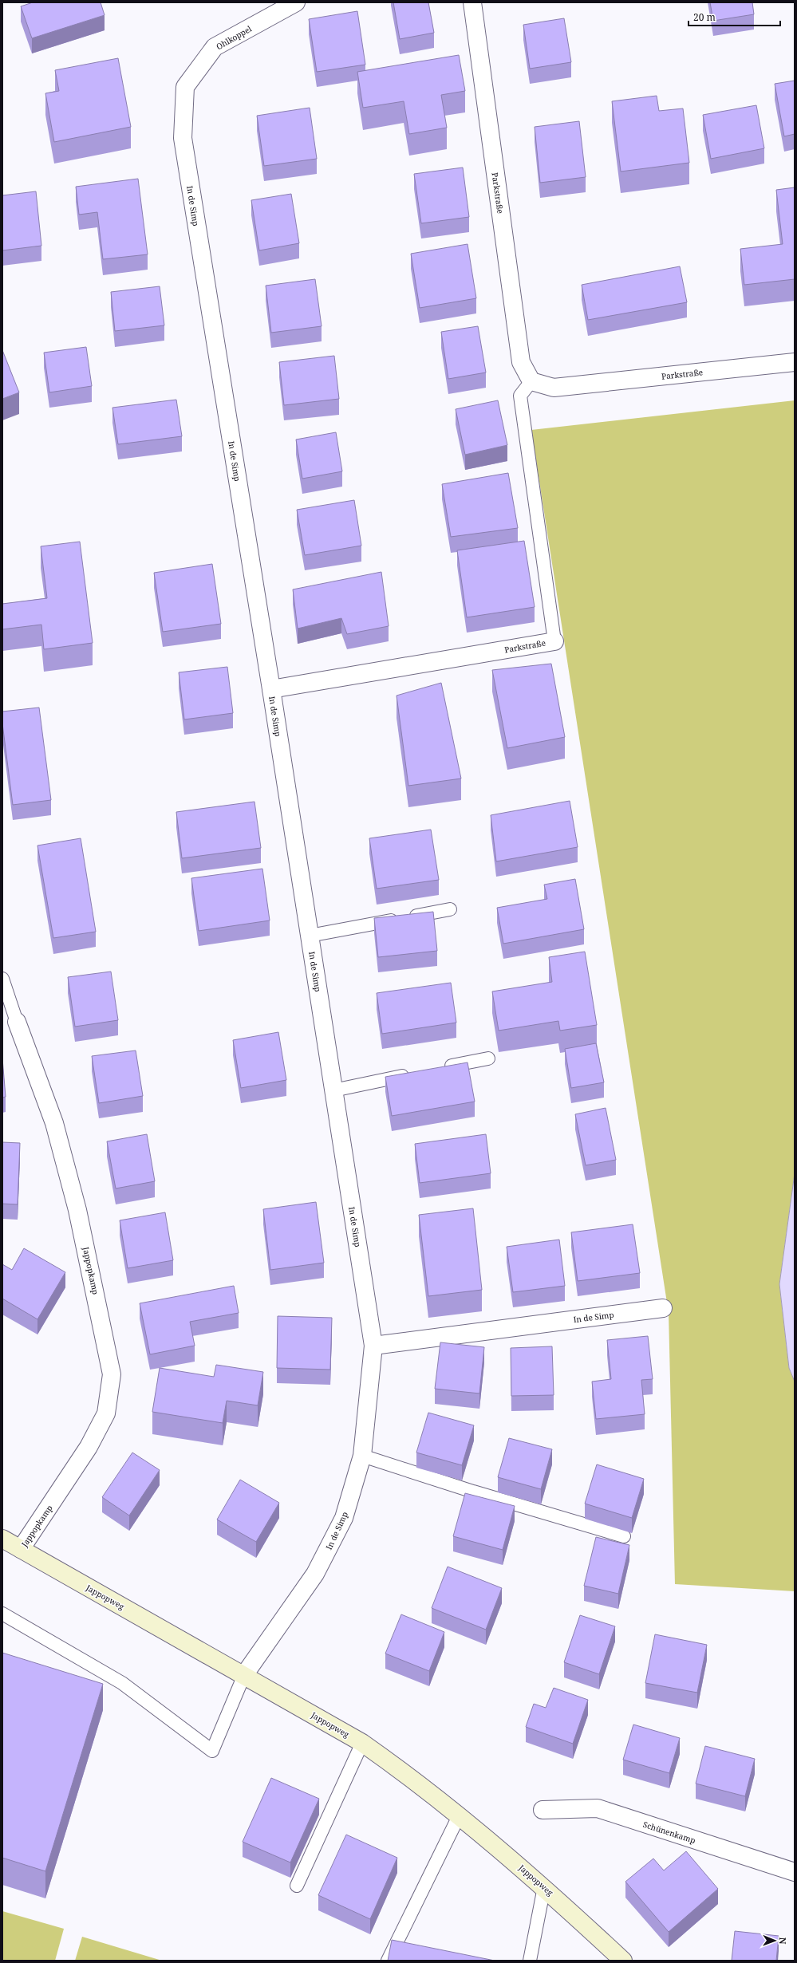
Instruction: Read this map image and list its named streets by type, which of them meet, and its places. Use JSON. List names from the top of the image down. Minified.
{"streets":{"street":["Ohlkoppel","Parkstraße","In de Simp","Jappopkamp","Jappopweg","Schünenkamp"]},"crossings":[["Ohlkoppel","In de Simp"],["Parkstraße","In de Simp"],["In de Simp","Jappopweg"],["Jappopkamp","Jappopweg"]],"scale_bar":"20 m","north":"right"}
